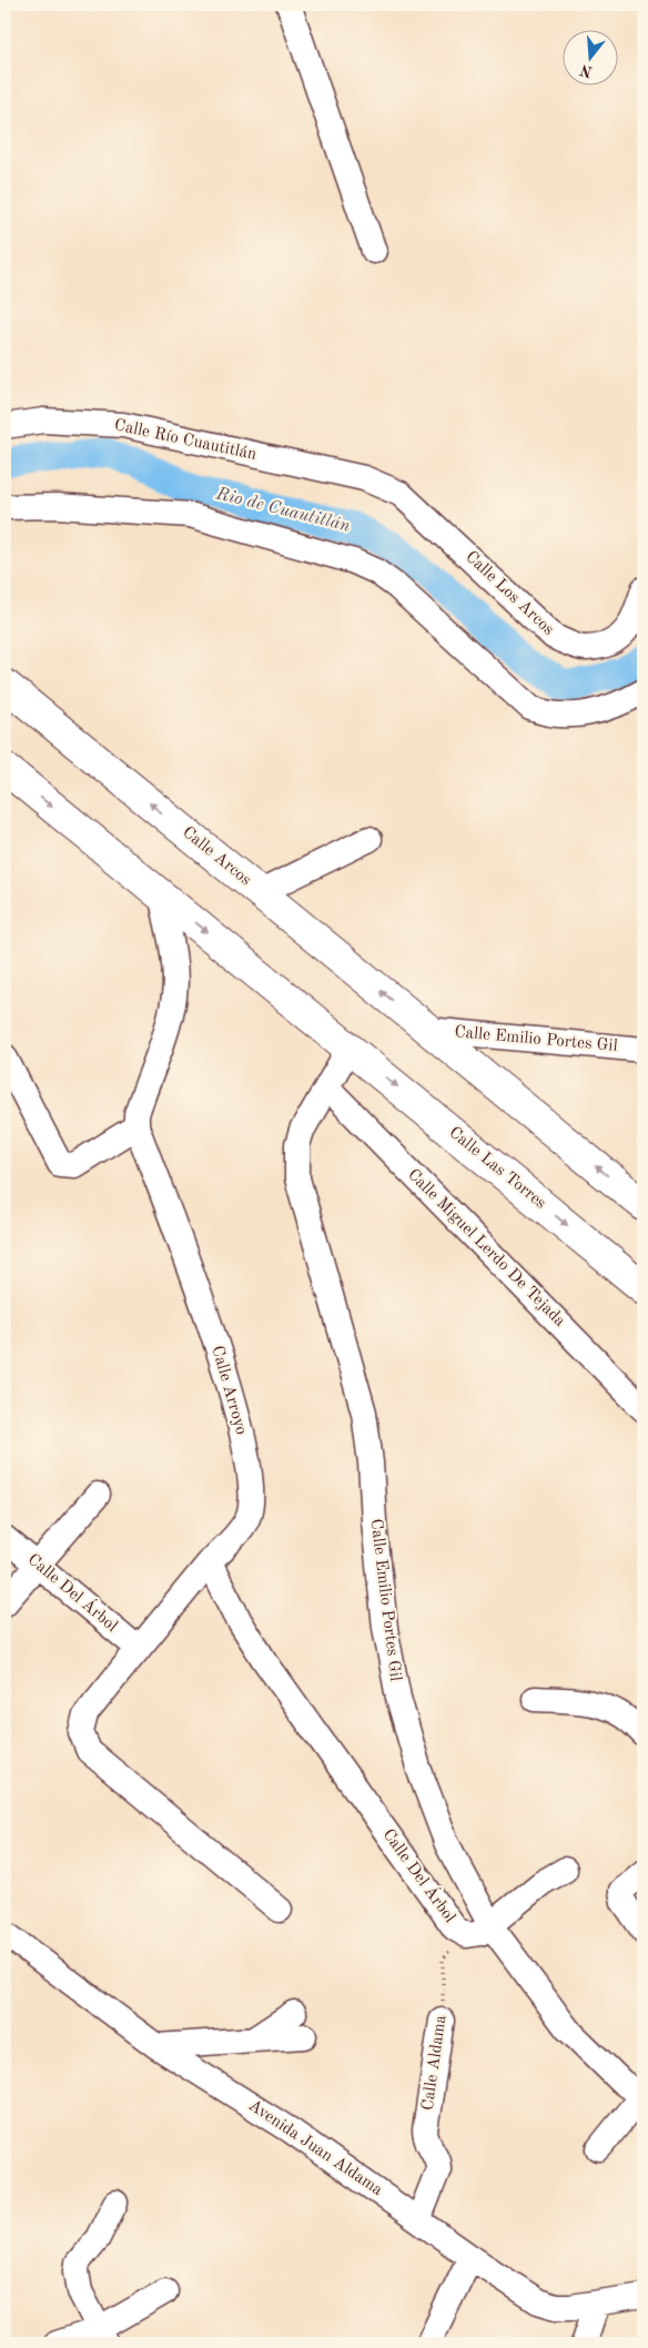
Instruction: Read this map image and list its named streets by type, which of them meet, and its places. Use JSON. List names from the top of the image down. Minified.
{"streets":{"main road":["Calle Arcos","Calle Las Torres"],"street":["Calle Río Cuautitlán","Calle Los Arcos","Calle Emilio Portes Gil","Calle Miguel Lerdo De Tejada","Calle Arroyo","Calle Del Árbol","Calle Aldama","Avenida Juan Aldama"]},"crossings":[["Calle Río Cuautitlán","Calle Los Arcos"],["Calle Arcos","Calle Emilio Portes Gil"],["Calle Emilio Portes Gil","Calle Las Torres"],["Calle Emilio Portes Gil","Calle Miguel Lerdo De Tejada"],["Calle Emilio Portes Gil","Calle Del Árbol"],["Calle Emilio Portes Gil","Calle Aldama"],["Calle Arroyo","Calle Del Árbol"],["Calle Del Árbol","Calle Aldama"],["Calle Aldama","Avenida Juan Aldama"]],"water":["Rio de Cuautitlán"],"north":"bottom"}
